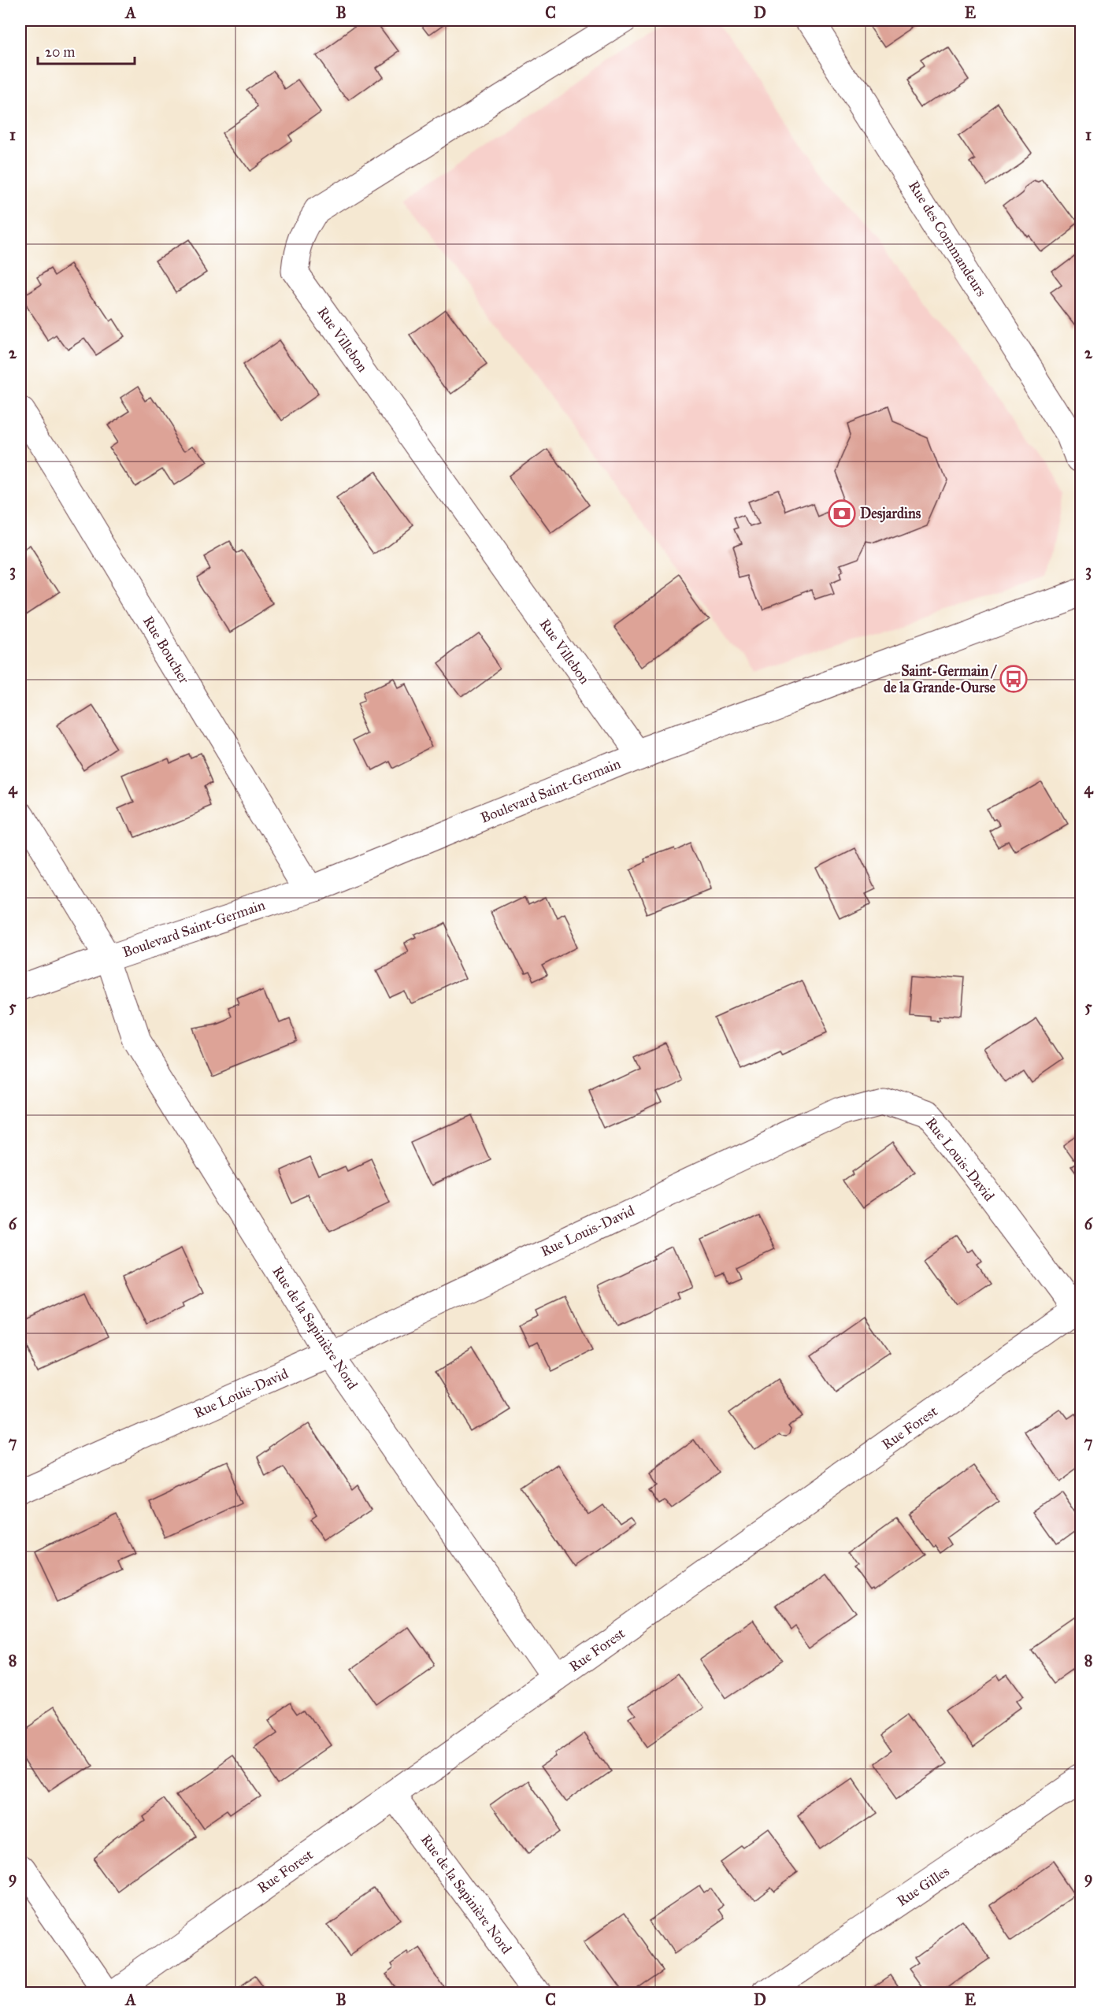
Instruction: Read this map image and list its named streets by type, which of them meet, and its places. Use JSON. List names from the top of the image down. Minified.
{"streets":{"street":["Rue des Commandeurs","Rue Villebon","Rue Boucher","Boulevard Saint-Germain","Rue Louis-David","Rue de la Sapinière Nord","Rue Forest","Rue Gilles"]},"crossings":[["Rue Villebon","Boulevard Saint-Germain"],["Rue Boucher","Boulevard Saint-Germain"],["Boulevard Saint-Germain","Rue de la Sapinière Nord"],["Rue Louis-David","Rue de la Sapinière Nord"],["Rue Louis-David","Rue Forest"],["Rue de la Sapinière Nord","Rue Forest"]],"places":{"bank":["Desjardins"],"bus stop":["Saint-Germain / de la Grande-Ourse"]},"scale_bar":"20 m","grid":{"columns":["A","B","C","D","E"],"rows":["1","2","3","4","5","6","7","8","9"]}}
